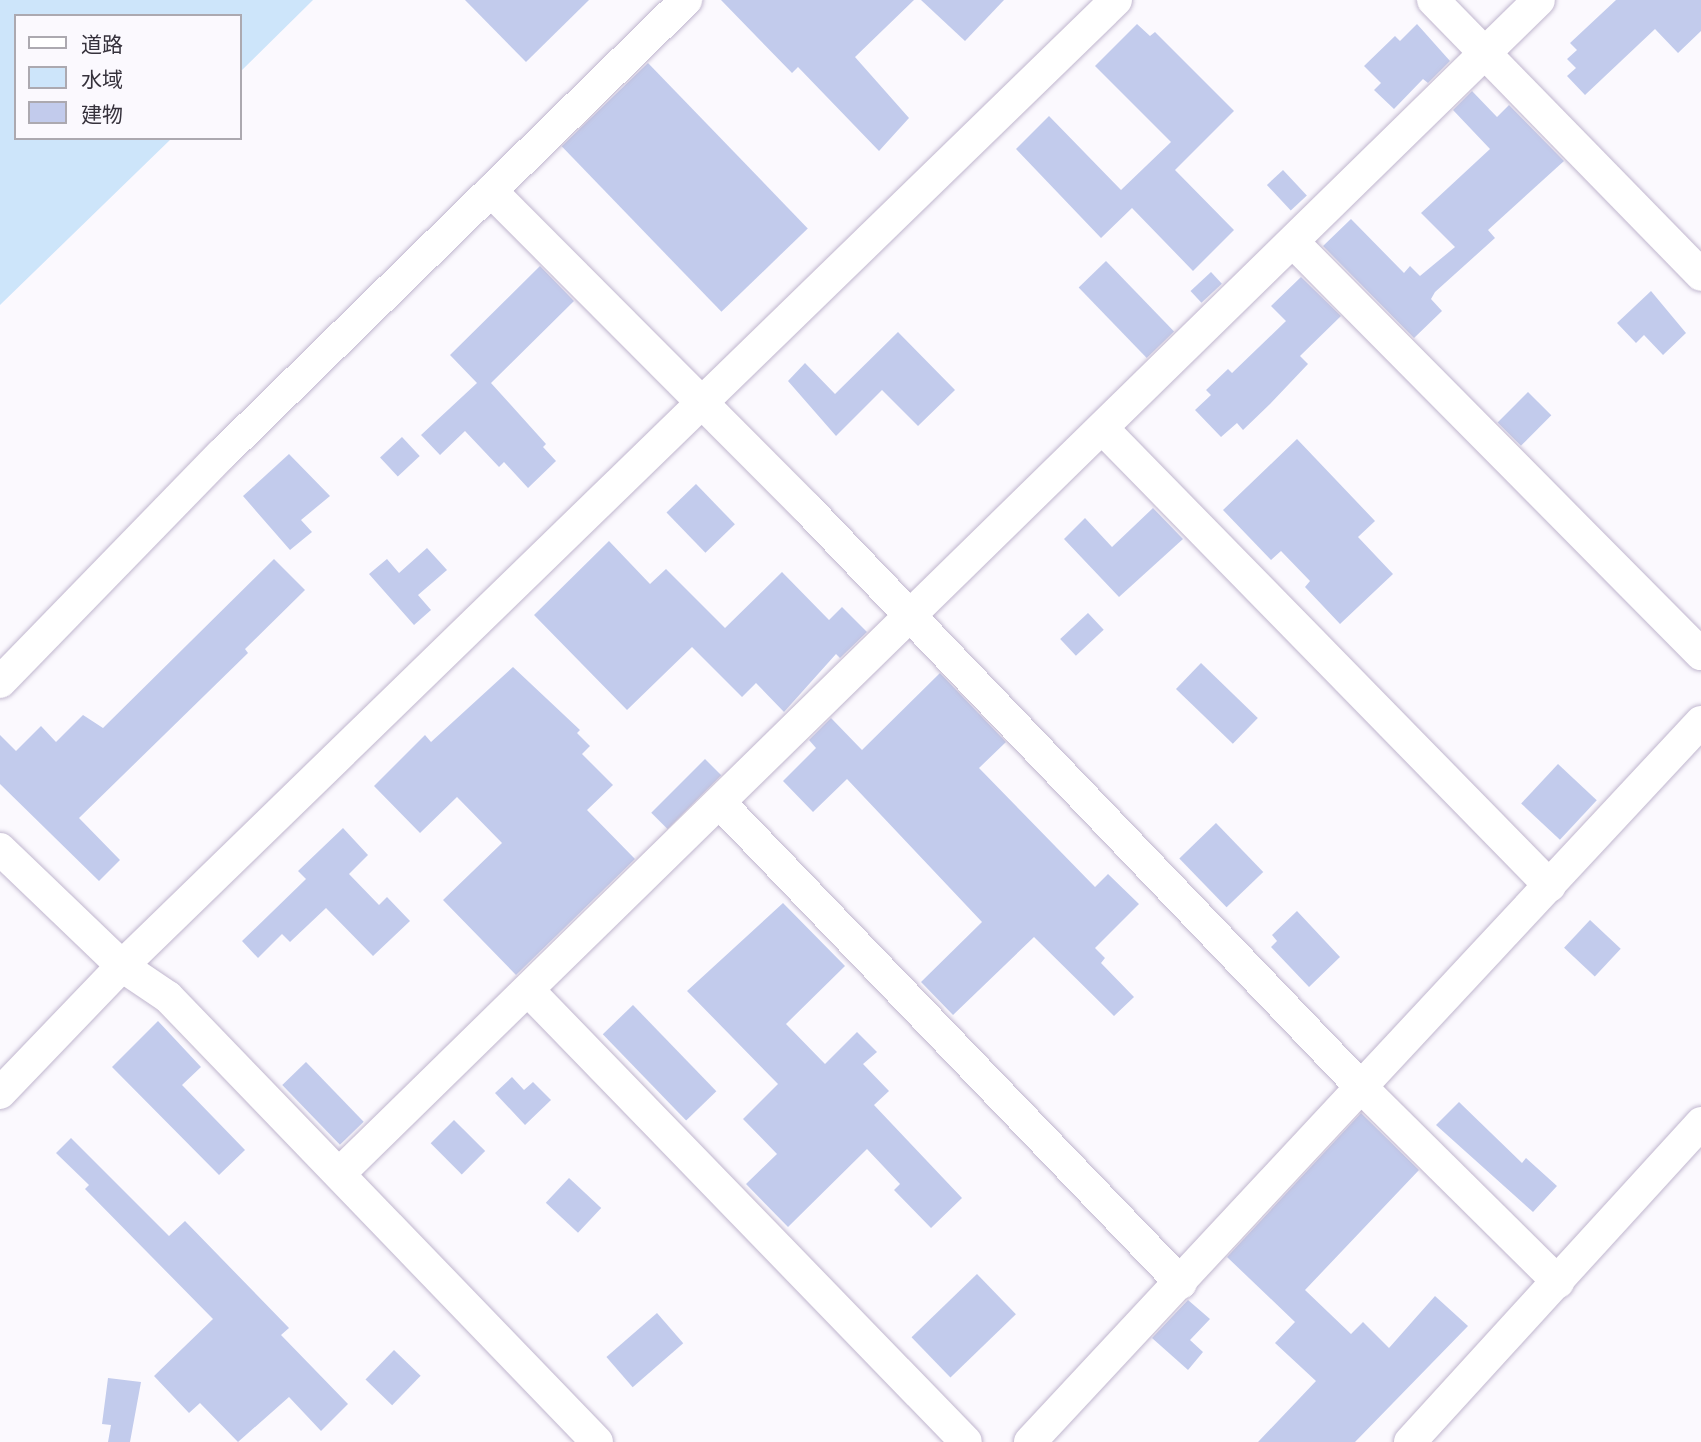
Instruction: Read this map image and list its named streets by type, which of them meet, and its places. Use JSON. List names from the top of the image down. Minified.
{"legend":["道路","水域","建物"]}
